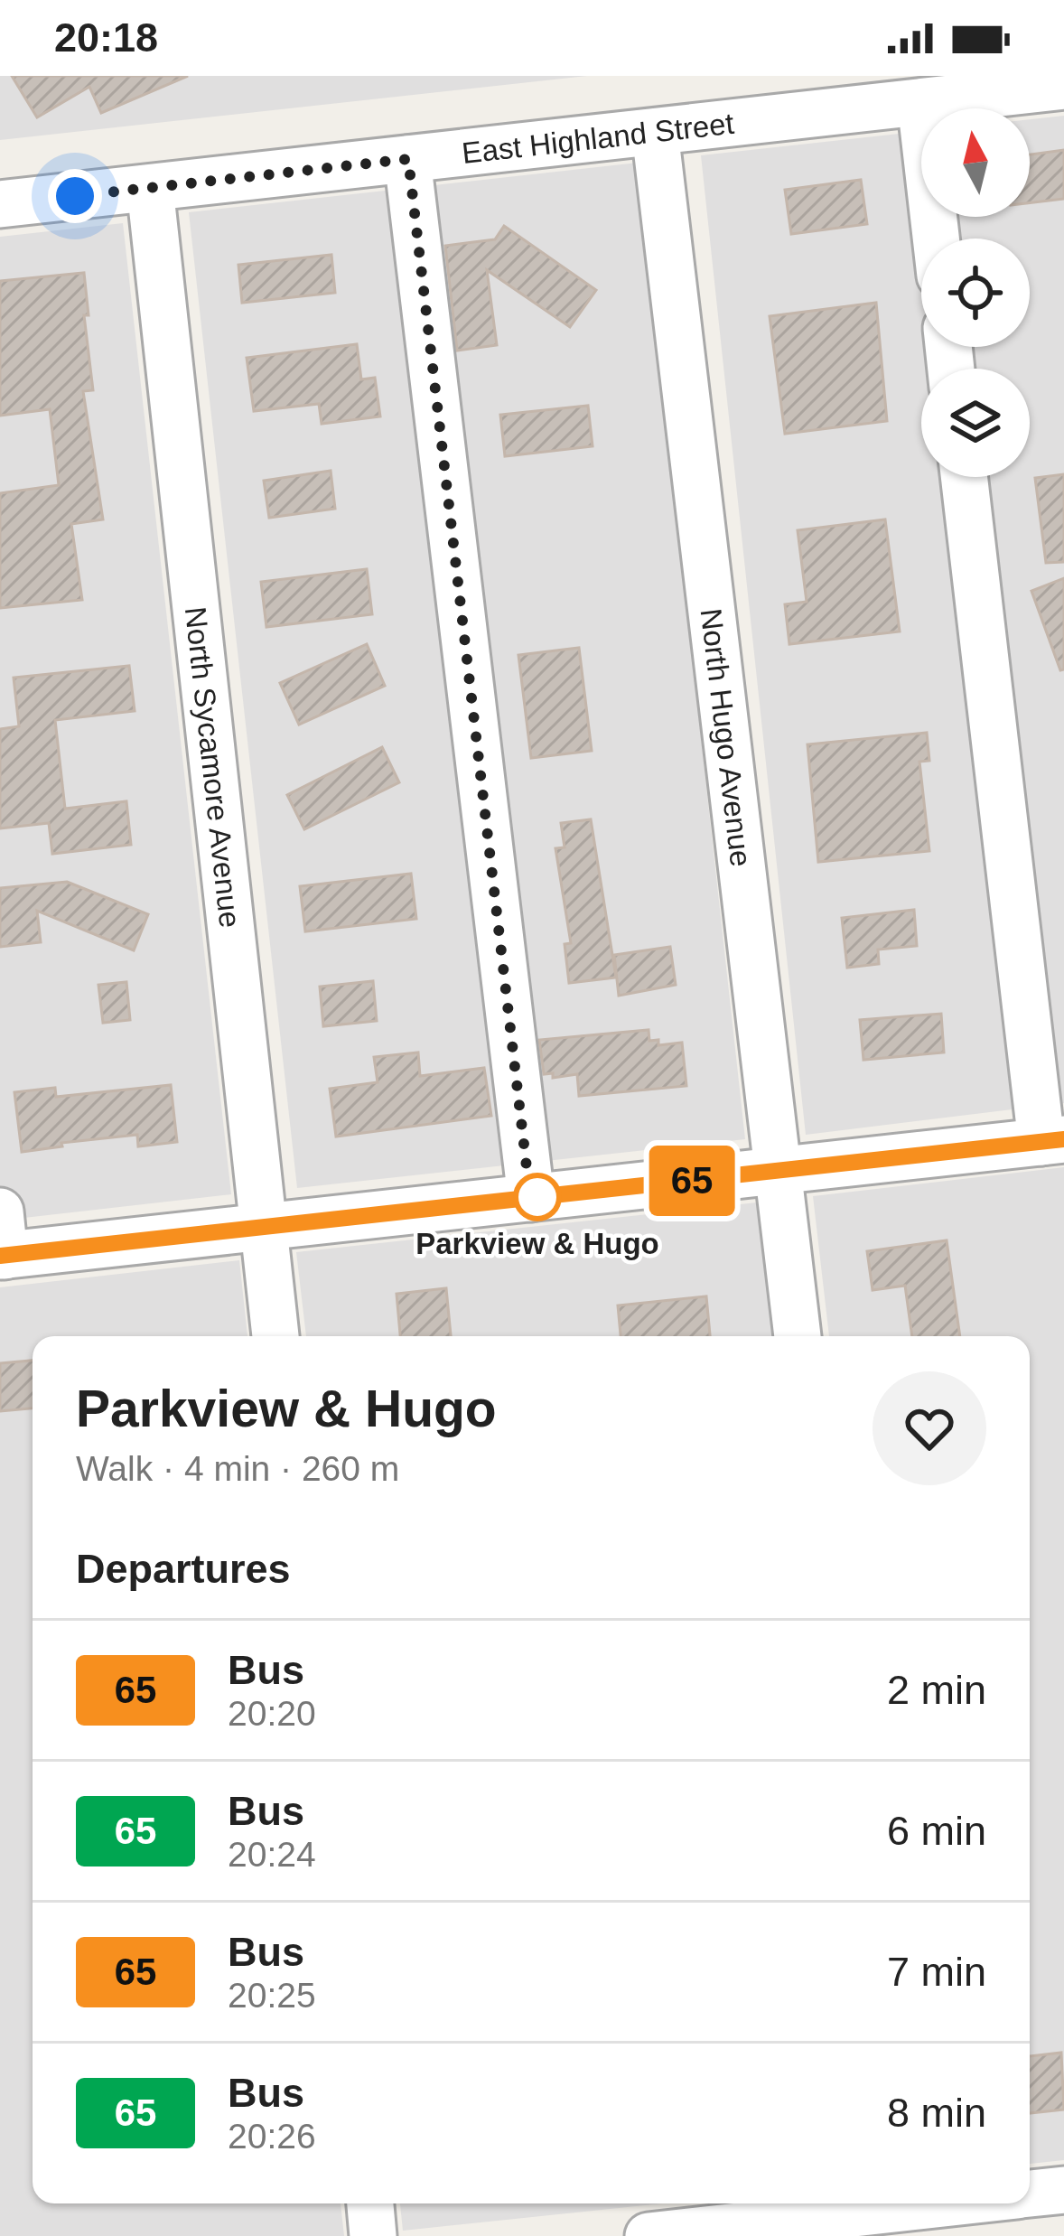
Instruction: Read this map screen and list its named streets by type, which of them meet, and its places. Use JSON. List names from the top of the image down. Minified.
{"streets":{"street":["East Highland Street","North Hugo Avenue","North Sycamore Avenue"]},"crossings":[["East Highland Street","North Hugo Avenue"],["East Highland Street","North Sycamore Avenue"]],"places":["Parkview & Hugo"],"lines":["bus line 65"],"north":"top","page":{"status":"20:18","on_map":"65","heading":[["Parkview & Hugo","Walk · 4 min · 260 m"],"Departures"],"list":[{"mark":"65","name":"Bus","note":"20:20","value":"2 min"},{"mark":"65","name":"Bus","note":"20:24","value":"6 min"},{"mark":"65","name":"Bus","note":"20:25","value":"7 min"},{"mark":"65","name":"Bus","note":"20:26","value":"8 min"}]}}
